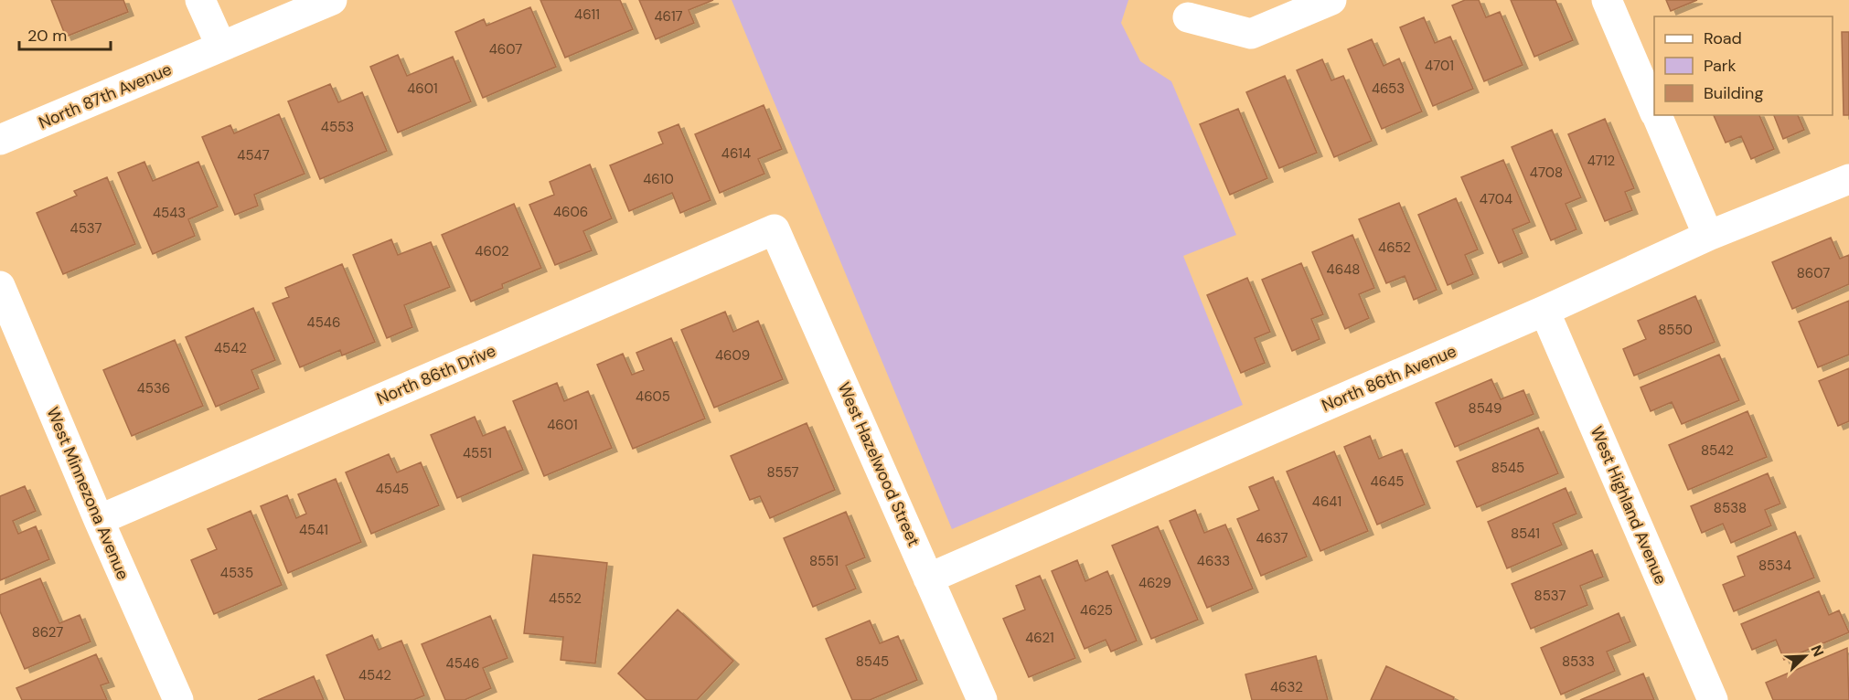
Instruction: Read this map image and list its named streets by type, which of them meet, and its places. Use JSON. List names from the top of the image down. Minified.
{"streets":{"street":["North 87th Avenue","North 86th Drive","North 86th Avenue","West Hazelwood Street","West Minnezona Avenue","West Highland Avenue"]},"crossings":[["North 86th Drive","West Hazelwood Street"],["North 86th Drive","West Minnezona Avenue"],["North 86th Avenue","West Hazelwood Street"],["North 86th Avenue","West Highland Avenue"]],"house_numbers":["4611","4617","4607","4701","4601","4653","4553","4614","4547","4712","4708","4610","4704","4606","4543","4537","4652","4602","4648","8607","4546","8550","4542","4609","4536","4605","8549","4601","8542","4551","8545","8557","4645","4545","4641","8538","4541","8541","4637","8551","4633","8534","4535","4629","8537","4552","4625","8627","4621","8545","8533","4546","4542","4632"],"legend":["Road","Park","Building"],"scale_bar":"20 m","north":"top right"}
